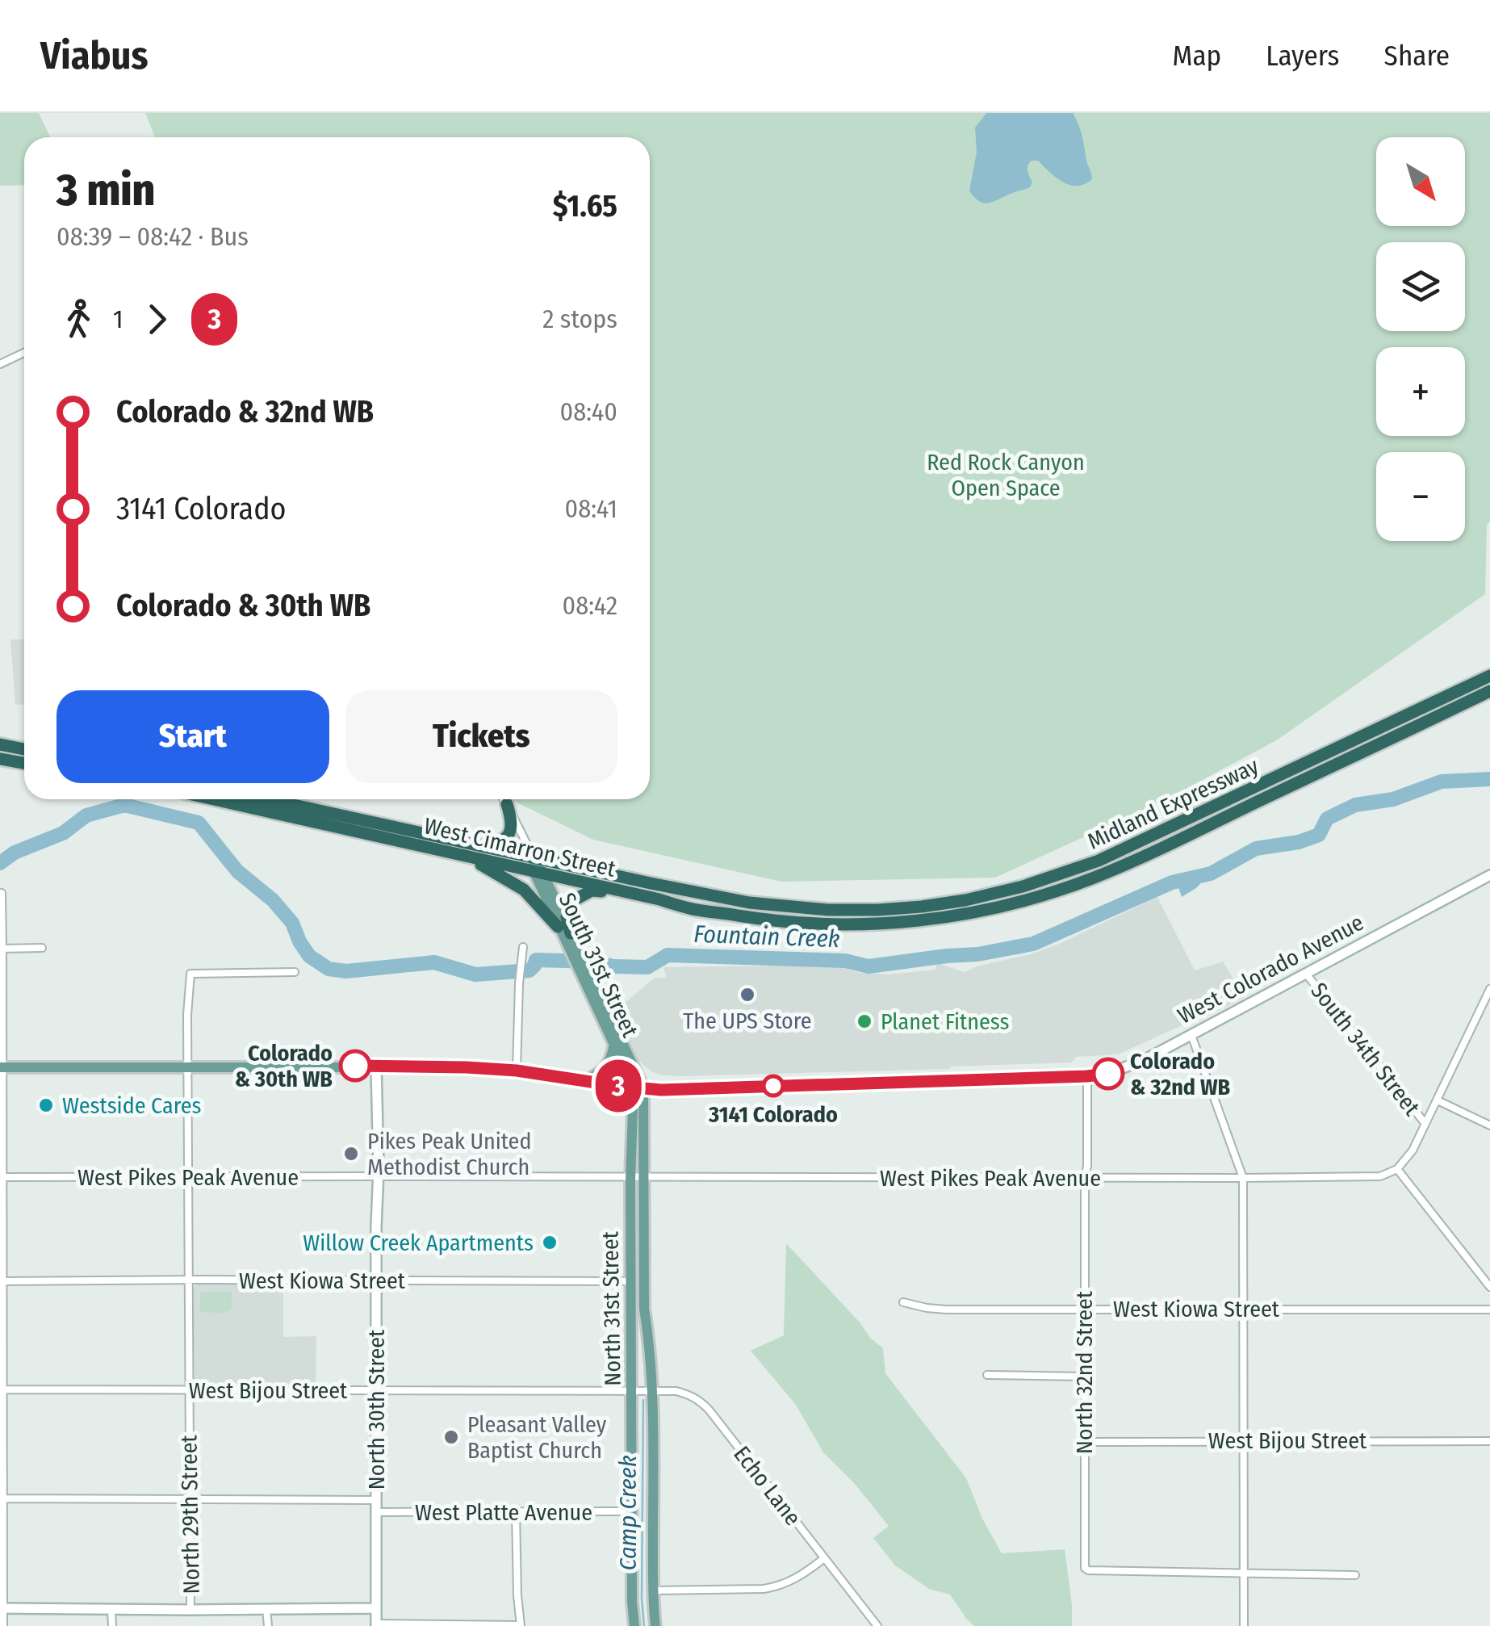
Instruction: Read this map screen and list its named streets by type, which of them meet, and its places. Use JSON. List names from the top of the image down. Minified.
{"streets":{"highway":["Midland Expressway","West Cimarron Street"],"main road":["South 31st Street","West Colorado Avenue","North 31st Street","North 30th Street"],"street":["South 34th Street","West Pikes Peak Avenue","West Kiowa Street","North 32nd Street","West Bijou Street","Echo Lane","West Platte Avenue","North 29th Street"]},"crossings":[["Midland Expressway","West Cimarron Street"],["West Cimarron Street","South 31st Street"],["South 31st Street","West Colorado Avenue"],["South 31st Street","West Pikes Peak Avenue"],["South 31st Street","North 31st Street"],["West Colorado Avenue","South 34th Street"],["West Colorado Avenue","North 31st Street"],["West Colorado Avenue","North 32nd Street"],["West Colorado Avenue","North 30th Street"],["West Colorado Avenue","North 29th Street"],["West Pikes Peak Avenue","North 31st Street"],["West Pikes Peak Avenue","North 32nd Street"],["West Pikes Peak Avenue","North 30th Street"],["West Pikes Peak Avenue","North 29th Street"],["West Kiowa Street","North 31st Street"],["West Kiowa Street","North 32nd Street"],["West Kiowa Street","North 30th Street"],["West Kiowa Street","North 29th Street"],["North 31st Street","West Bijou Street"],["North 31st Street","Echo Lane"],["North 31st Street","West Platte Avenue"],["North 32nd Street","West Bijou Street"],["West Bijou Street","North 30th Street"],["West Bijou Street","Echo Lane"],["West Bijou Street","North 29th Street"],["North 30th Street","West Platte Avenue"]],"water":["Fountain Creek","Camp Creek"],"parks":["Red Rock Canyon Open Space"],"places":["The UPS Store","Planet Fitness","Colorado & 30th WB","Colorado & 32nd WB","3141 Colorado","Westside Cares","Pikes Peak United Methodist Church","Willow Creek Apartments","Pleasant Valley Baptist Church"],"lines":["bus line 3"],"north":"bottom right","page":{"header":"Viabus","nav":["Map","Layers","Share"],"on_map":"3","map_buttons":["+","−"],"heading":["3 min","08:39 – 08:42 · Bus","$1.65"],"legs":["1","3","2 stops"],"list":[{"name":"Colorado & 32nd WB","value":"08:40"},{"name":"3141 Colorado","value":"08:41"},{"name":"Colorado & 30th WB","value":"08:42"}],"buttons":["Start","Tickets"]}}
